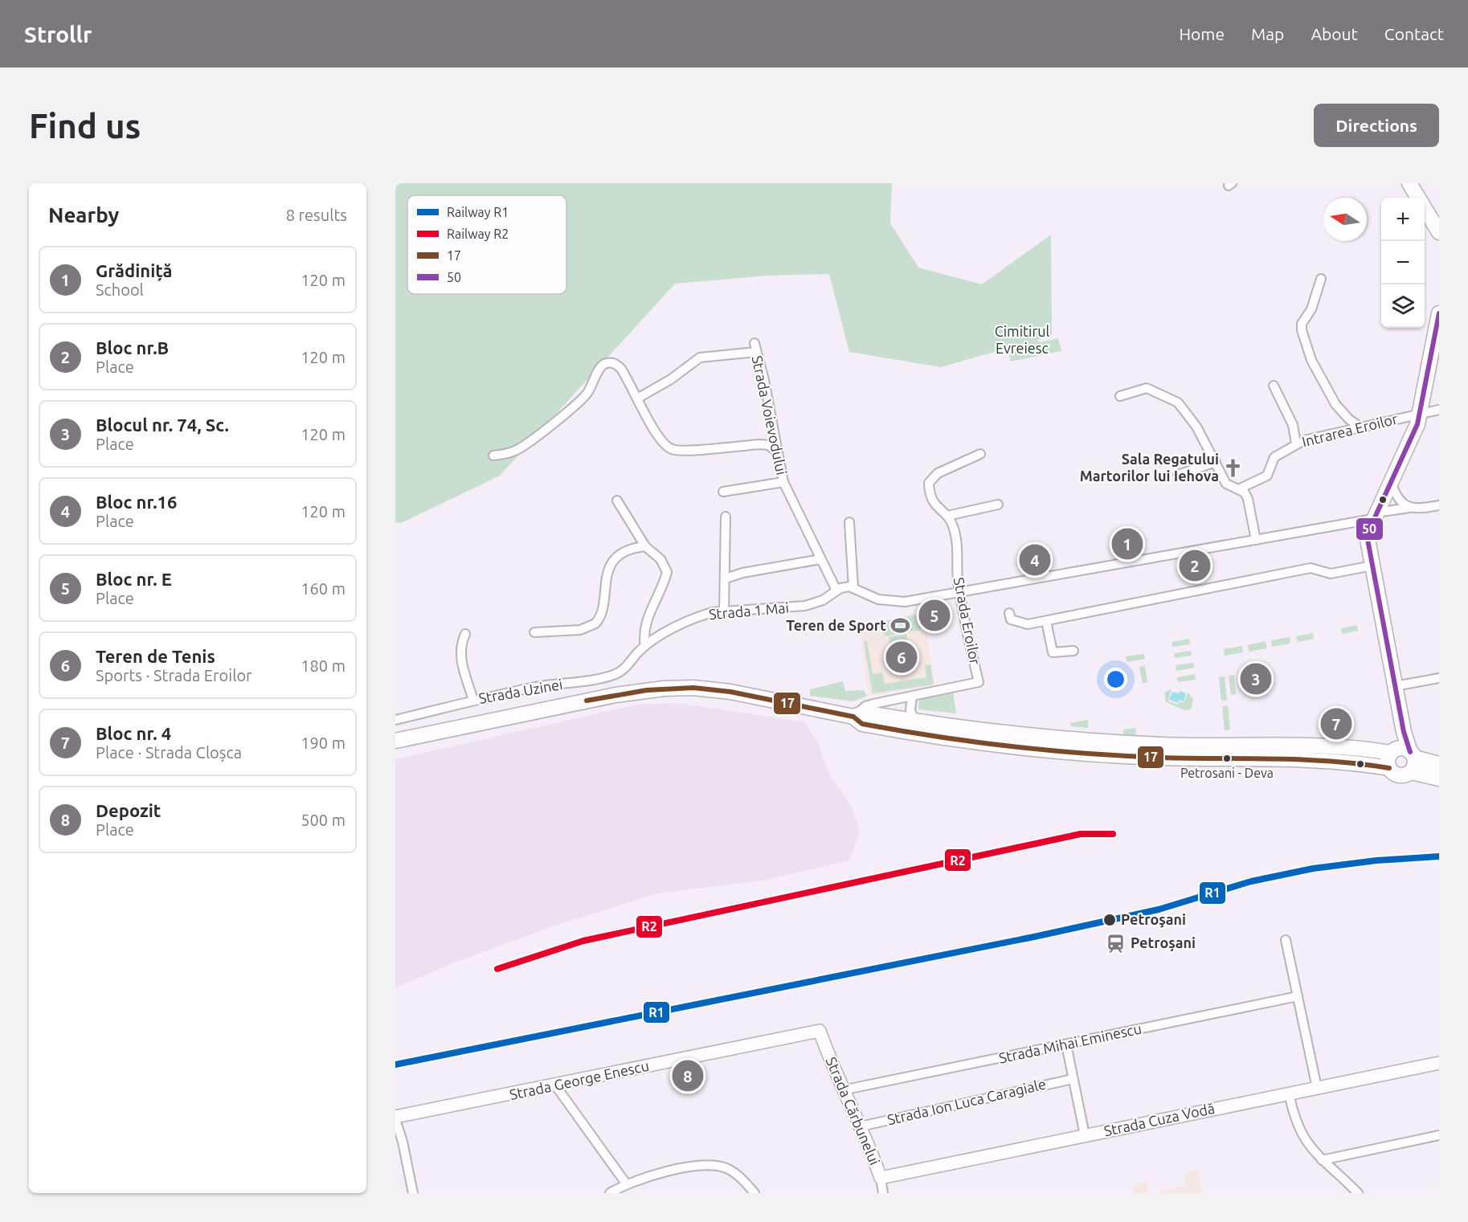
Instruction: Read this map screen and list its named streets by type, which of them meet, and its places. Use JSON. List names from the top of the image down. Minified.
{"streets":{"street":["Strada Voievodului","Intrarea Eroilor","Strada 1 Mai","Strada Eroilor","Strada Uzinei","Strada Mihai Eminescu","Strada George Enescu","Strada Ion Luca Caragiale","Strada Cărbunelui","Strada Cuza Vodă"]},"crossings":[["Strada Voievodului","Strada 1 Mai"],["Strada 1 Mai","Strada Uzinei"],["Strada Mihai Eminescu","Strada Cărbunelui"],["Strada George Enescu","Strada Cărbunelui"],["Strada Ion Luca Caragiale","Strada Cărbunelui"],["Strada Cărbunelui","Strada Cuza Vodă"]],"parks":["Cimitirul Evreiesc"],"places":{"church":["Sala Regatului Martorilor lui Iehova"],"sports":["Teren de Sport"],"other":["Petrosani - Deva","Petroşani"],"station":["Petroșani"]},"lines":["transit line 50","transit line 17","rail line R2","rail line R1"],"legend":["Railway R1","Railway R2","17","50"],"north":"left","page":{"header":"Strollr","nav":["Home","Map","About","Contact"],"buttons":"Directions","title":"Find us","heading":["Nearby","8 results"],"map_buttons":["+","−"],"list":[{"mark":"1","name":"Grădiniță","note":"School","value":"120 m"},{"mark":"2","name":"Bloc nr.B","note":"Place","value":"120 m"},{"mark":"3","name":"Blocul nr. 74, Sc.","note":"Place","value":"120 m"},{"mark":"4","name":"Bloc nr.16","note":"Place","value":"120 m"},{"mark":"5","name":"Bloc nr. E","note":"Place","value":"160 m"},{"mark":"6","name":"Teren de Tenis","note":"Sports · Strada Eroilor","value":"180 m"},{"mark":"7","name":"Bloc nr. 4","note":"Place · Strada Cloșca","value":"190 m"},{"mark":"8","name":"Depozit","note":"Place","value":"500 m"}],"pins":["1","4","2","5","6","3","7","8"]}}
